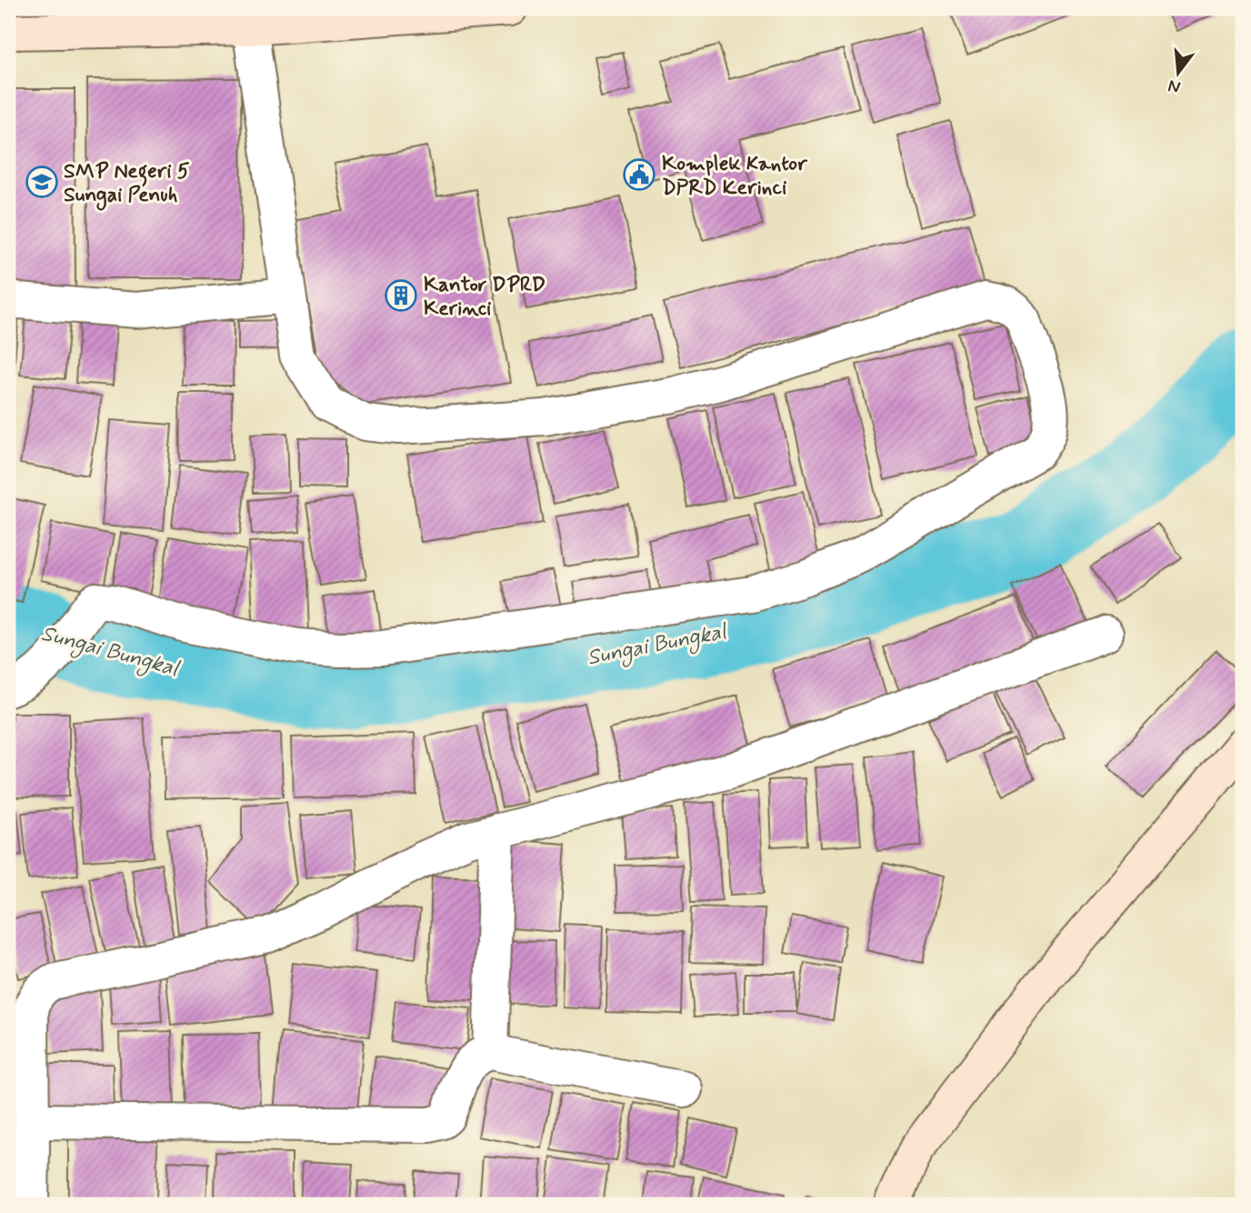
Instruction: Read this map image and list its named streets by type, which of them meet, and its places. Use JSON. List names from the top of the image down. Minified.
{"water":["Sungai Bungkal"],"places":{"public building":["Komplek Kantor DPRD Kerinci"],"school or university":["SMP Negeri 5 Sungai Penuh"],"building":["Kantor DPRD Kerinci"]},"north":"bottom"}
